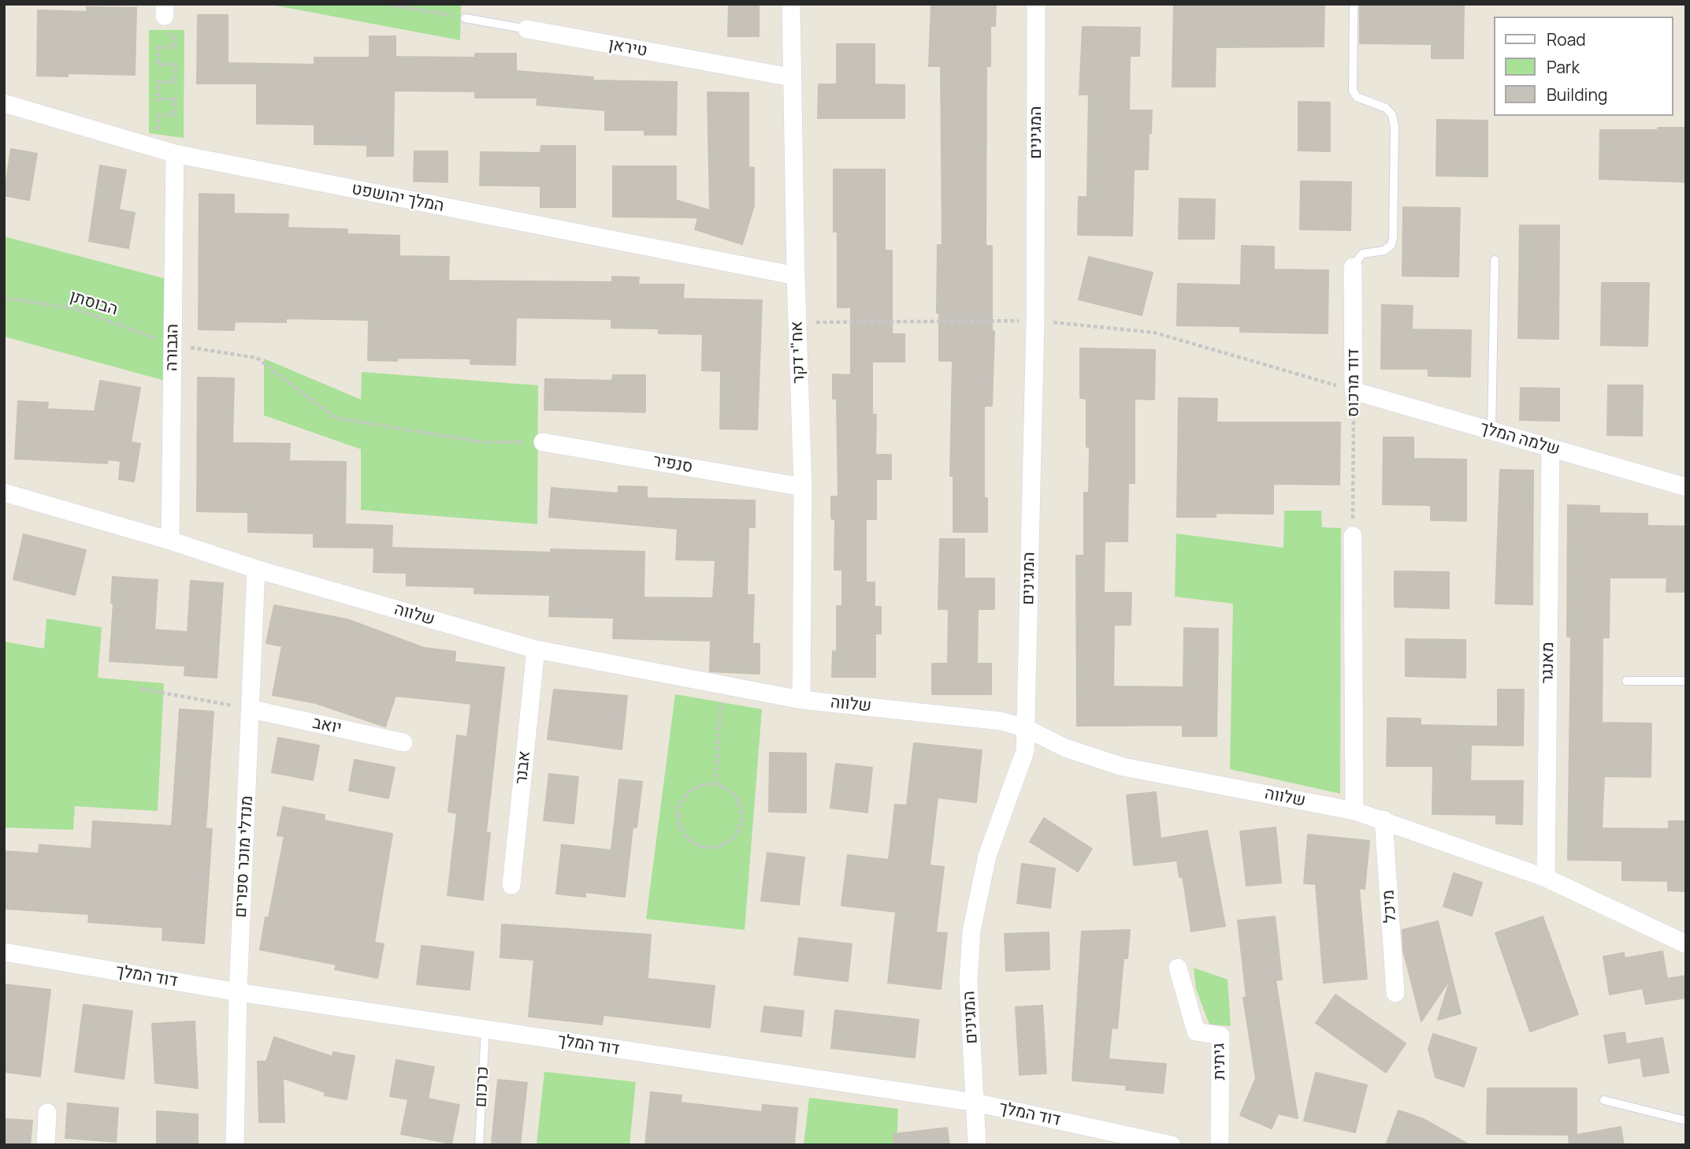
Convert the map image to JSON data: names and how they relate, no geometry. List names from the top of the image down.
{
  "streets": {
    "street": [
      "טיראן",
      "המגינים",
      "המלך יהושפט",
      "הגבורה",
      "אח\"י דקר",
      "דוד מרכוס",
      "שלמה המלך",
      "סנפיר",
      "שלווה",
      "מאנגר",
      "יואב",
      "אבנר",
      "מנדלי מוכר ספרים",
      "מיכל",
      "דוד המלך",
      "גיתית"
    ],
    "lane": ["כרכום"],
    "path": ["הבוסתן"]
  },
  "crossings": [
    ["טיראן", "אח\"י דקר"],
    ["המגינים", "שלווה"],
    ["המגינים", "דוד המלך"],
    ["המלך יהושפט", "הגבורה"],
    ["המלך יהושפט", "אח\"י דקר"],
    ["הבוסתן", "הגבורה"],
    ["הבוסתן", "סנפיר"],
    ["הגבורה", "שלווה"],
    ["אח\"י דקר", "סנפיר"],
    ["אח\"י דקר", "שלווה"],
    ["דוד מרכוס", "שלמה המלך"],
    ["שלמה המלך", "מאנגר"],
    ["שלווה", "מאנגר"],
    ["שלווה", "אבנר"],
    ["שלווה", "מנדלי מוכר ספרים"],
    ["שלווה", "מיכל"],
    ["יואב", "מנדלי מוכר ספרים"],
    ["מנדלי מוכר ספרים", "דוד המלך"],
    ["דוד המלך", "כרכום"]
  ],
  "legend": ["Road", "Park", "Building"]
}
